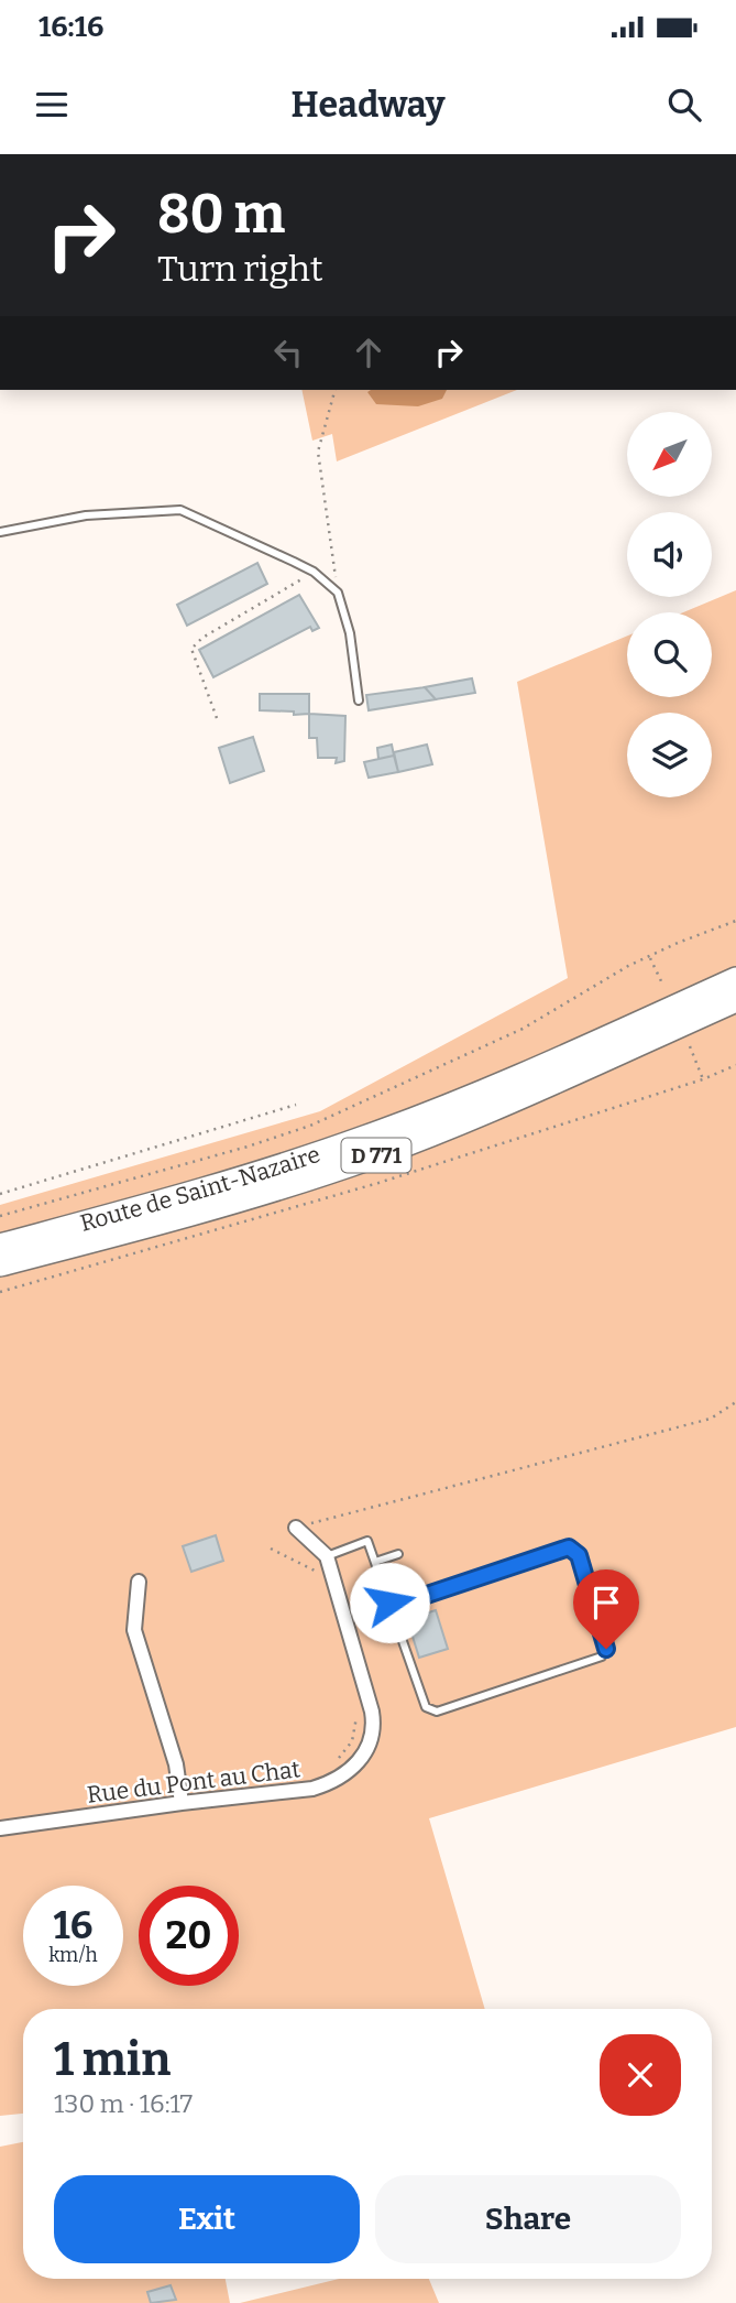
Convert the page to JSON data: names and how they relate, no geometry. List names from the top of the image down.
{
  "streets": {
    "main road": ["D 771", "Route de Saint-Nazaire"],
    "street": ["Rue du Pont au Chat"]
  },
  "north": "bottom left",
  "page": {
    "status": "16:16",
    "header": "Headway",
    "turn": ["80 m", "Turn right"],
    "speed": "16 km/h",
    "limit": "20",
    "heading": ["1 min", "130 m · 16:17"],
    "buttons": ["Exit", "Share"]
  }
}
